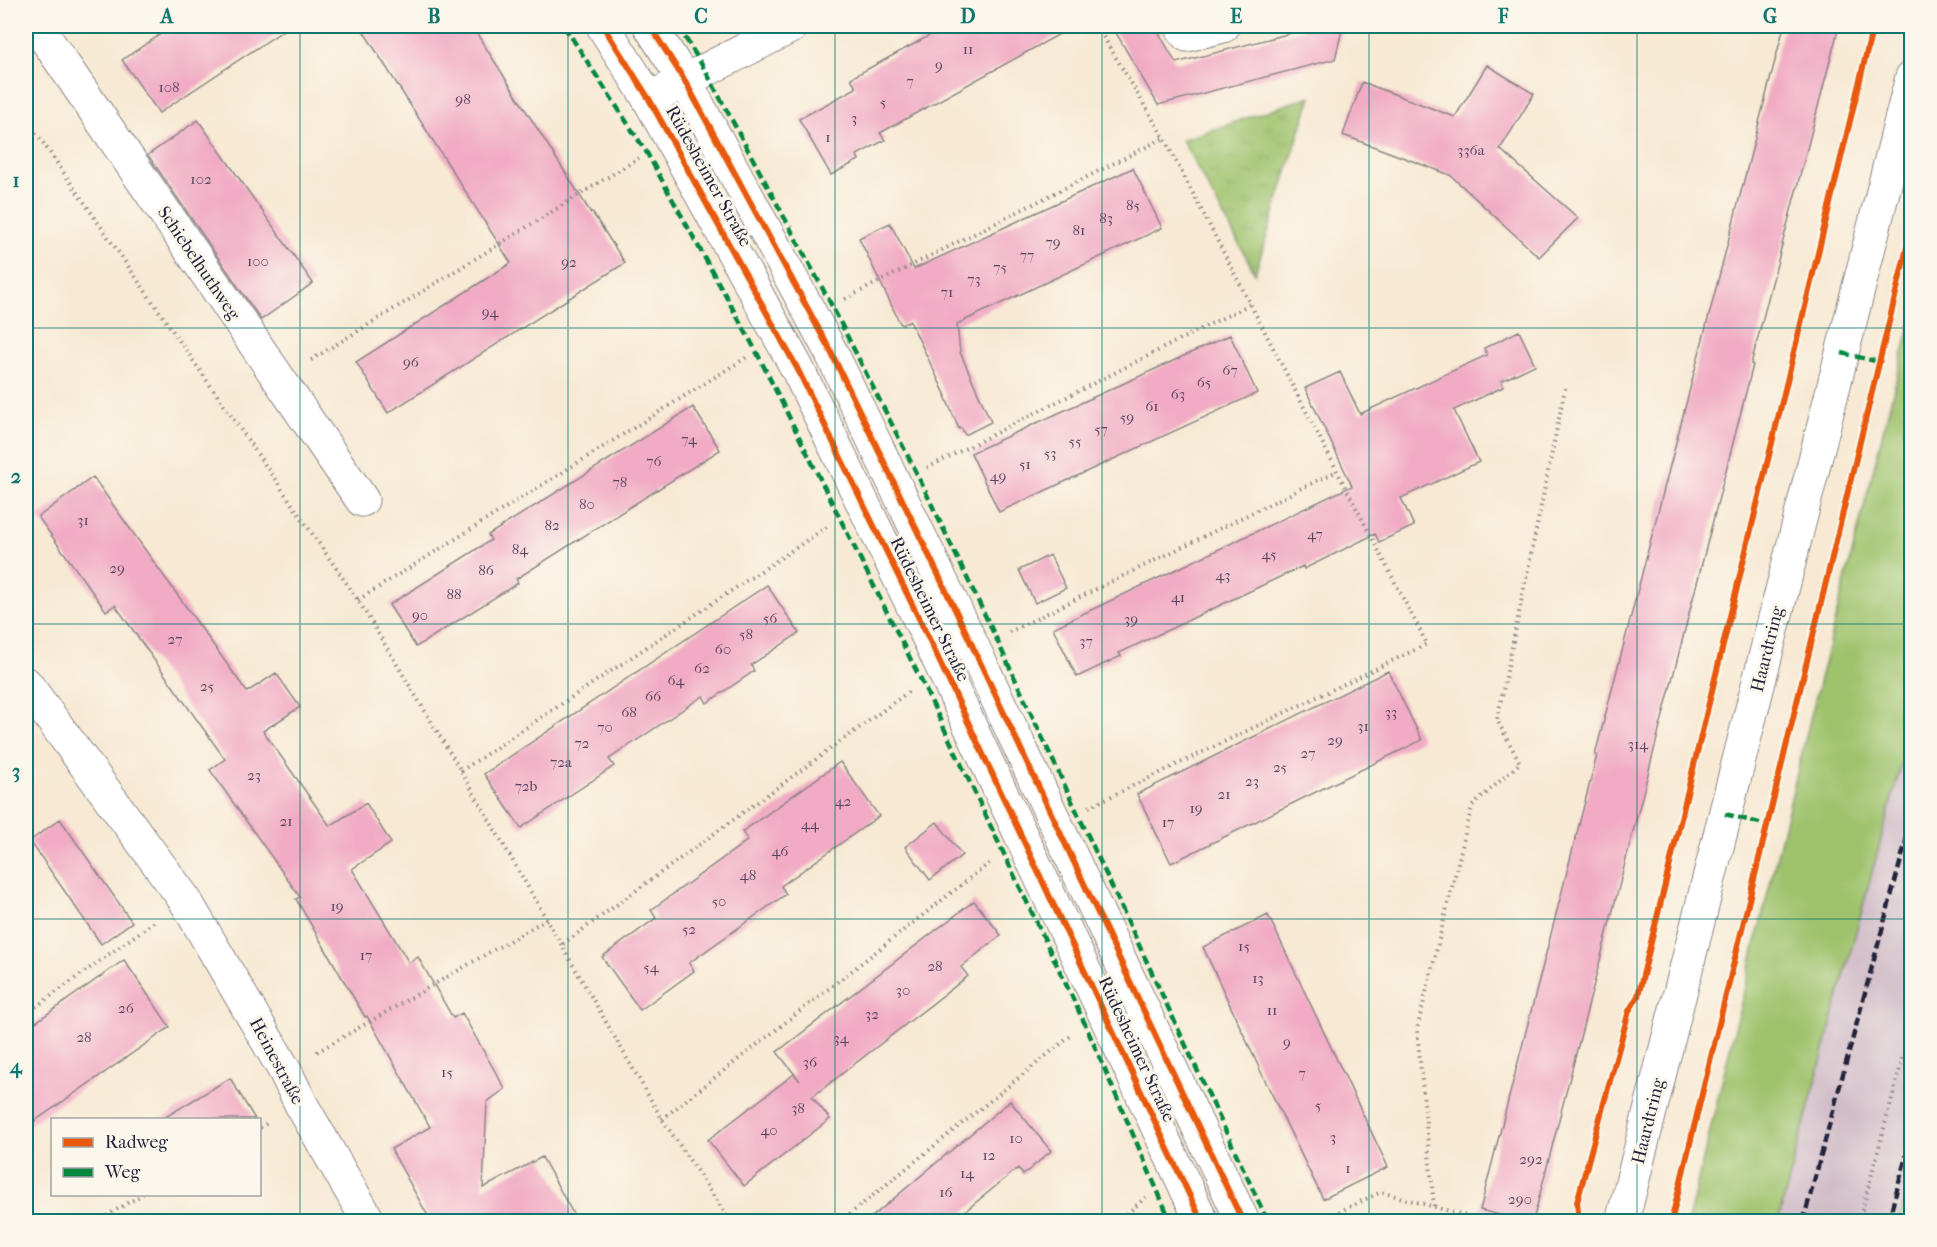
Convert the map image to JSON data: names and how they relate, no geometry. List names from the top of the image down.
{
  "streets": {
    "main road": [
      "Rüdesheimer Straße",
      "Schiebelhuthweg",
      "Haardtring",
      "Heinestraße"
    ]
  },
  "house_numbers": [
    "11",
    "9",
    "7",
    "108",
    "98",
    "5",
    "3",
    "1",
    "336a",
    "102",
    "85",
    "83",
    "81",
    "79",
    "77",
    "100",
    "92",
    "75",
    "73",
    "71",
    "94",
    "96",
    "67",
    "65",
    "63",
    "61",
    "59",
    "57",
    "74",
    "55",
    "53",
    "76",
    "51",
    "49",
    "78",
    "80",
    "31",
    "82",
    "47",
    "84",
    "45",
    "29",
    "86",
    "43",
    "88",
    "41",
    "90",
    "56",
    "39",
    "58",
    "27",
    "37",
    "60",
    "62",
    "64",
    "25",
    "66",
    "68",
    "33",
    "31",
    "70",
    "29",
    "72",
    "314",
    "27",
    "72a",
    "25",
    "23",
    "23",
    "72b",
    "21",
    "42",
    "19",
    "21",
    "17",
    "44",
    "46",
    "48",
    "50",
    "19",
    "52",
    "15",
    "17",
    "28",
    "54",
    "13",
    "30",
    "26",
    "11",
    "32",
    "28",
    "34",
    "9",
    "36",
    "15",
    "7",
    "5",
    "38",
    "40",
    "3",
    "10",
    "12",
    "292",
    "1",
    "14",
    "16",
    "290"
  ],
  "legend": ["Radweg", "Weg"],
  "grid": {
    "columns": [
      "A",
      "B",
      "C",
      "D",
      "E",
      "F",
      "G"
    ],
    "rows": [
      "1",
      "2",
      "3",
      "4"
    ]
  }
}
